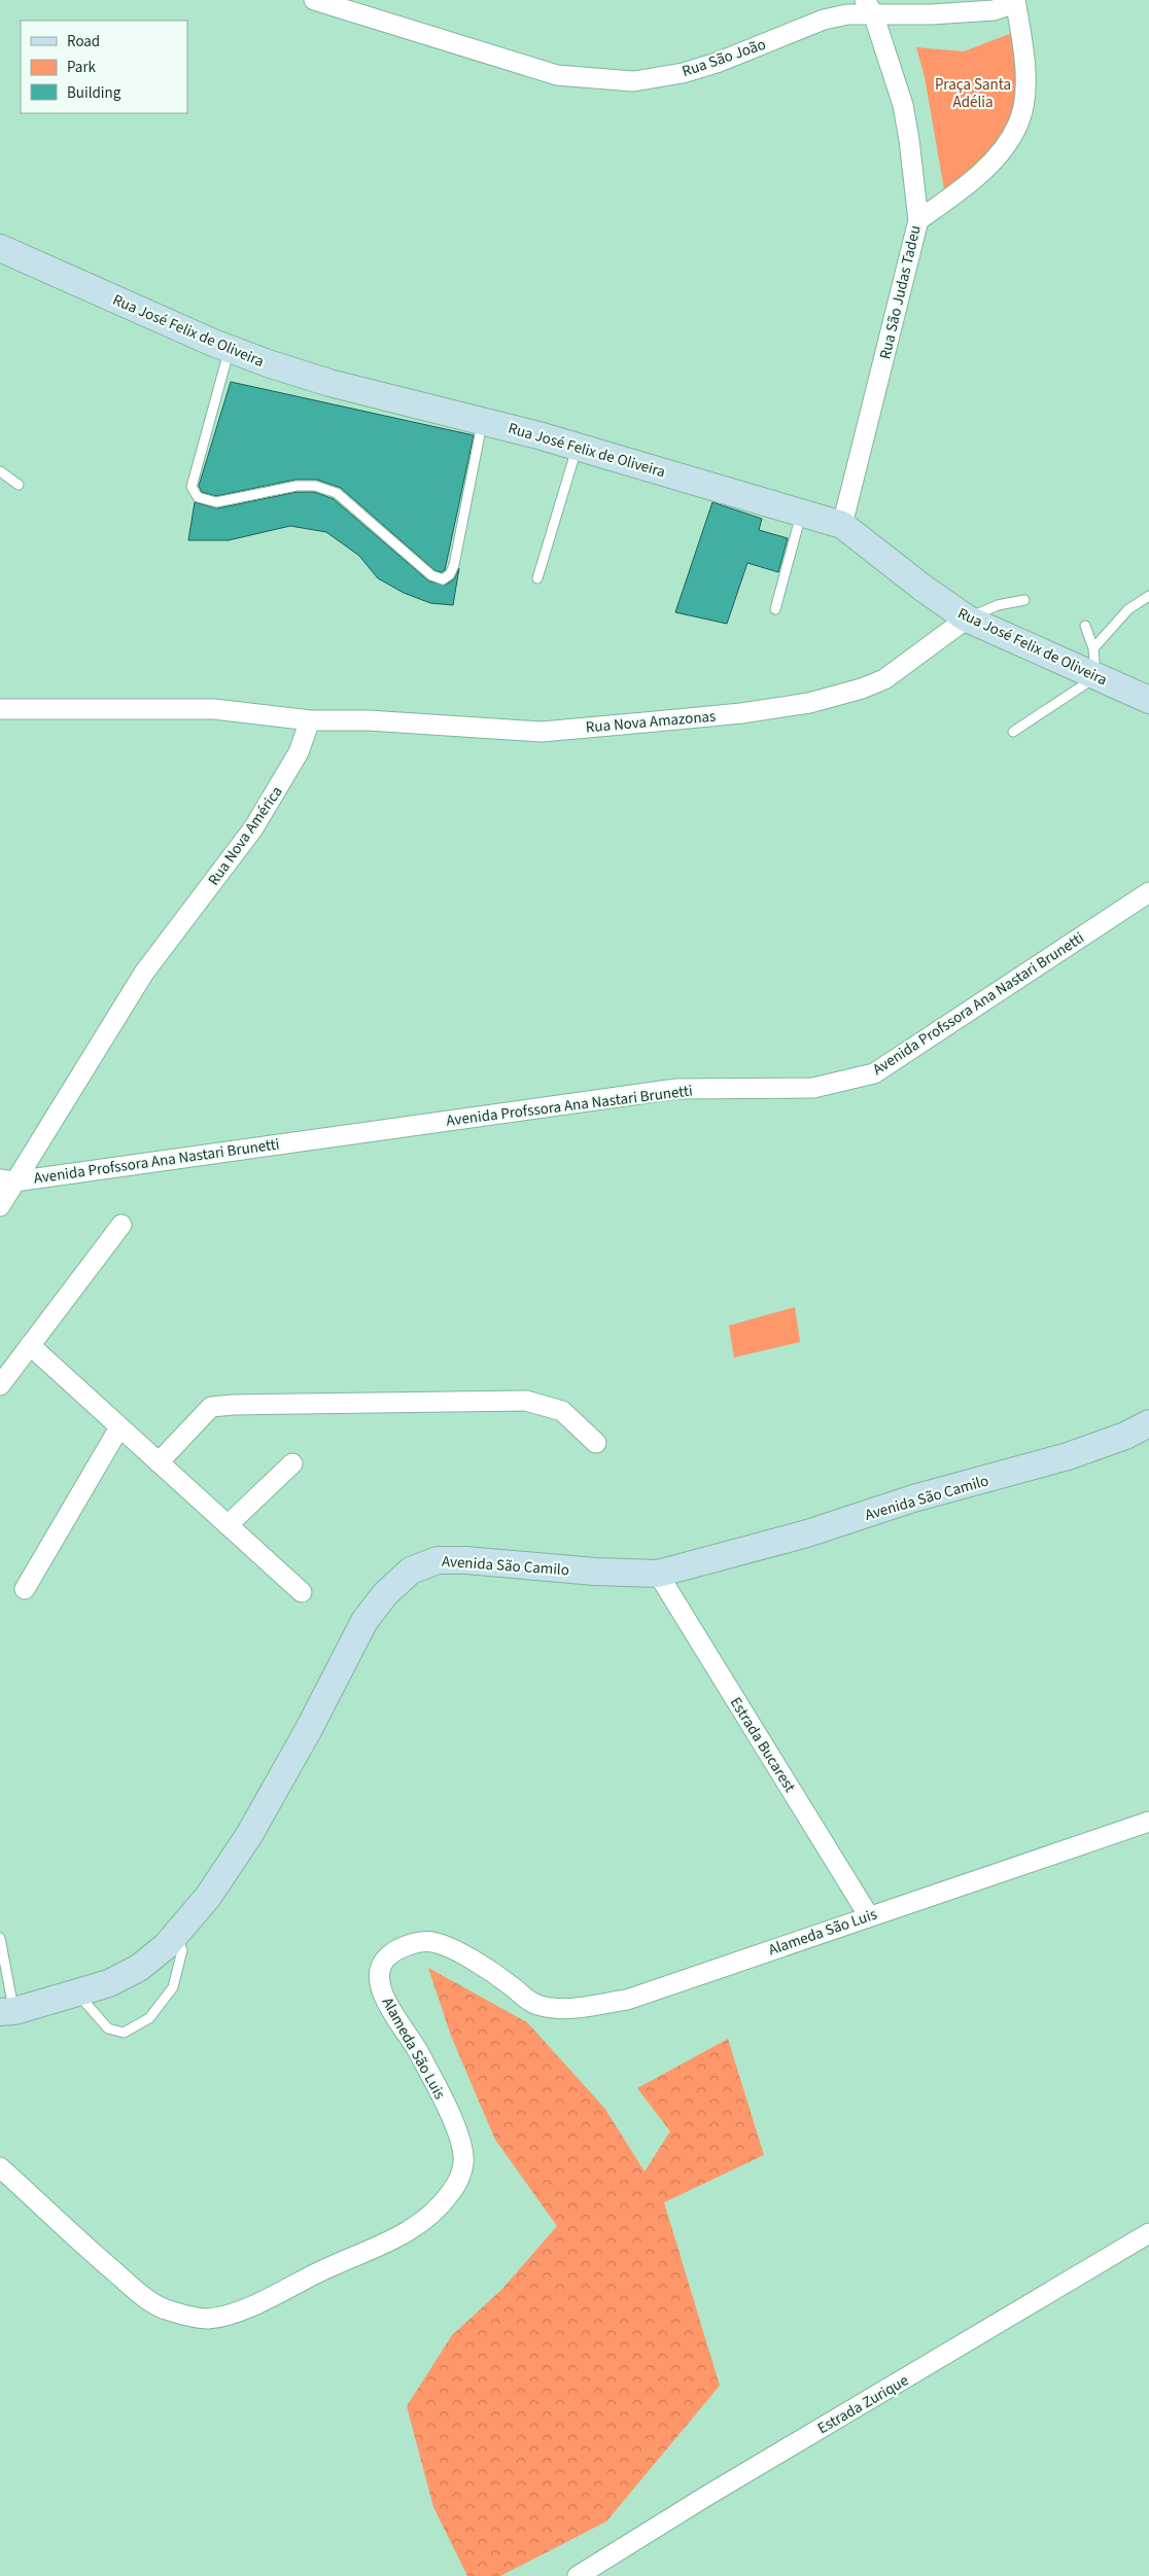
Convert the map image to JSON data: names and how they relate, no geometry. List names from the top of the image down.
{
  "streets": {
    "main road": ["Rua José Felix de Oliveira", "Avenida São Camilo"],
    "street": [
      "Rua São João",
      "Rua São Judas Tadeu",
      "Rua Nova Amazonas",
      "Rua Nova América",
      "Avenida Profssora Ana Nastari Brunetti",
      "Estrada Bucarest",
      "Alameda São Luis",
      "Estrada Zurique"
    ]
  },
  "crossings": [
    ["Rua São João", "Rua São Judas Tadeu"],
    ["Rua São Judas Tadeu", "Rua José Felix de Oliveira"],
    ["Rua José Felix de Oliveira", "Rua Nova Amazonas"],
    ["Rua Nova Amazonas", "Rua Nova América"],
    ["Rua Nova América", "Avenida Profssora Ana Nastari Brunetti"],
    ["Avenida São Camilo", "Estrada Bucarest"],
    ["Estrada Bucarest", "Alameda São Luis"]
  ],
  "parks": ["Praça Santa Adélia"],
  "legend": ["Road", "Park", "Building"]
}
